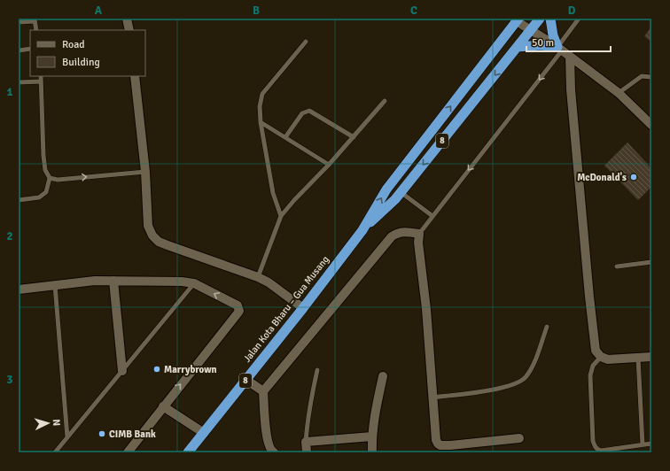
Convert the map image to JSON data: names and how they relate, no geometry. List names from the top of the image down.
{
  "streets": {
    "highway": ["8", "Jalan Kota Bharu – Gua Musang"]
  },
  "places": ["McDonald's", "Marrybrown", "CIMB Bank"],
  "legend": ["Road", "Building"],
  "scale_bar": "50 m",
  "north": "right",
  "grid": {
    "columns": [
      "A",
      "B",
      "C",
      "D"
    ],
    "rows": ["1", "2", "3"]
  }
}
